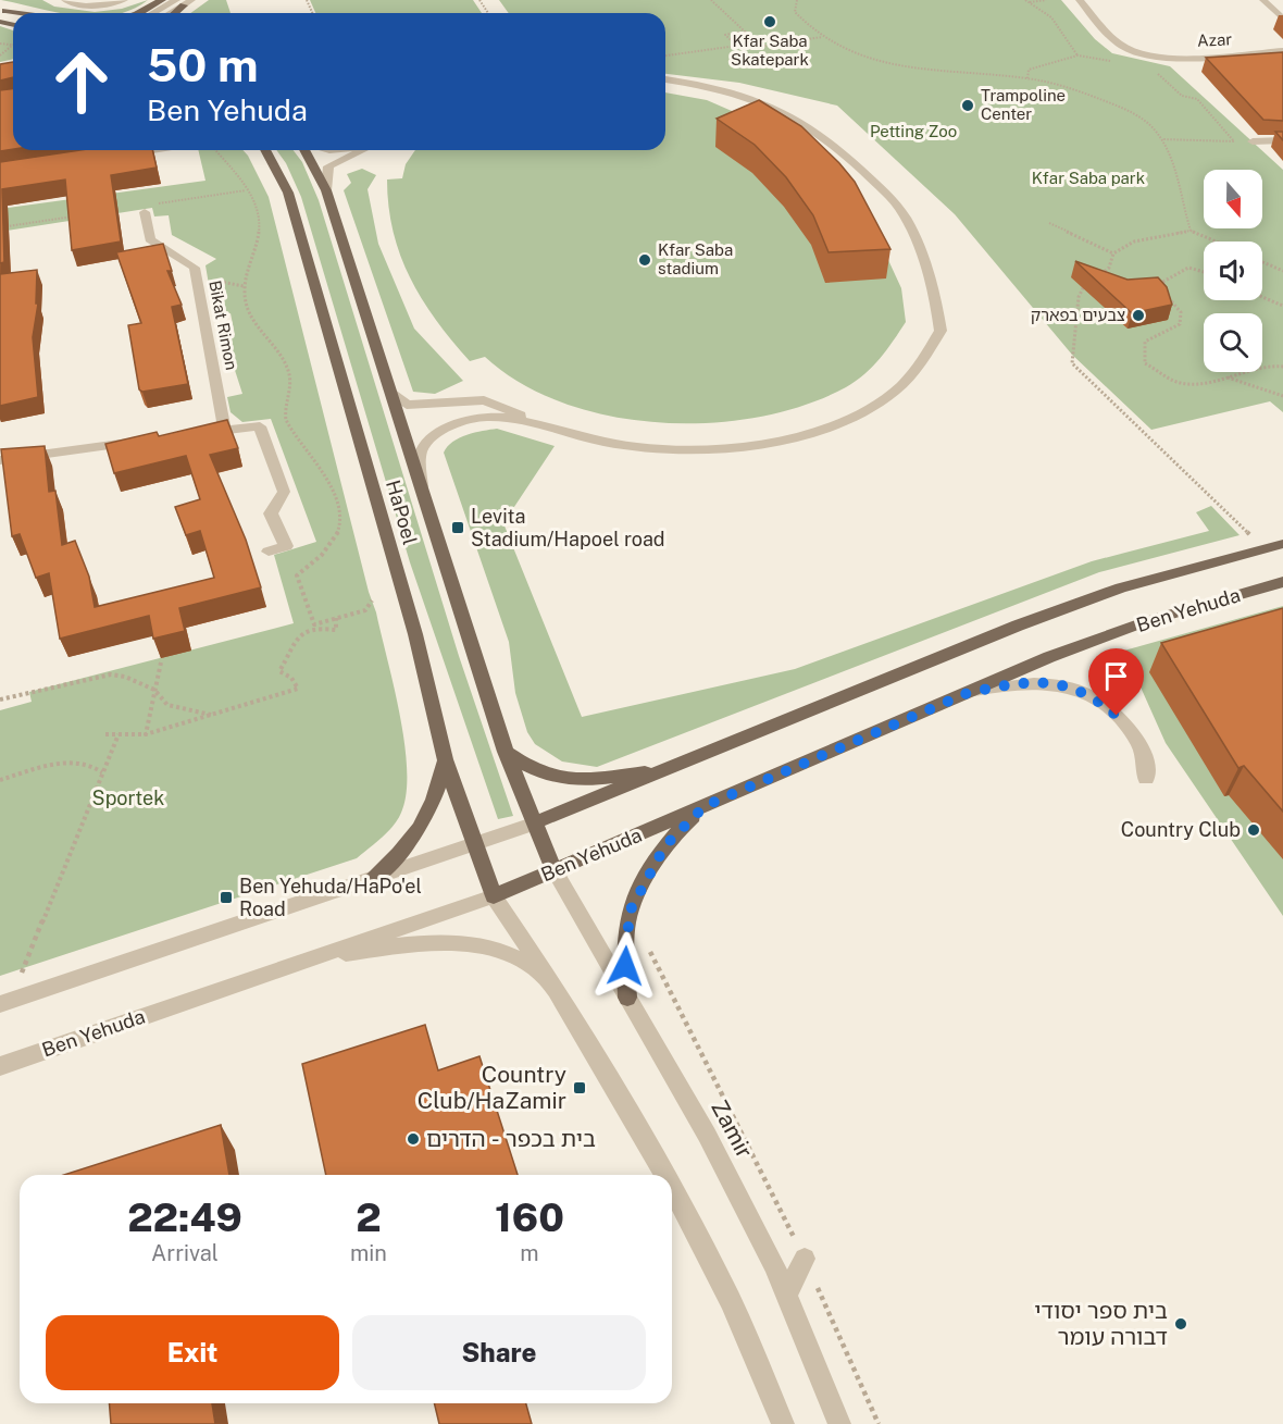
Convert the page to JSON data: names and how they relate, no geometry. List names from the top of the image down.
{
  "streets": {
    "main road": ["HaPoel", "Ben Yehuda"],
    "street": ["Azar", "Bikat Rimon", "Zamir"]
  },
  "crossings": [
    ["HaPoel", "Ben Yehuda"],
    ["HaPoel", "Zamir"],
    ["Ben Yehuda", "Zamir"]
  ],
  "parks": ["Petting Zoo", "Kfar Saba park", "Sportek"],
  "places": {
    "other": [
      "Kfar Saba Skatepark",
      "Trampoline Center",
      "Kfar Saba stadium",
      "צבעים בפארק",
      "Country Club",
      "בית בכפר - הדרים",
      "בית ספר יסודי דבורה עומר"
    ],
    "transit": ["Levita Stadium/Hapoel road", "Ben Yehuda/HaPo'el Road", "Country Club/HaZamir"]
  },
  "north": "bottom",
  "page": {
    "turn": ["50 m", "Ben Yehuda"],
    "eta": [
      "22:49",
      "Arrival",
      "2",
      "min",
      "160",
      "m"
    ],
    "buttons": ["Exit", "Share"]
  }
}
